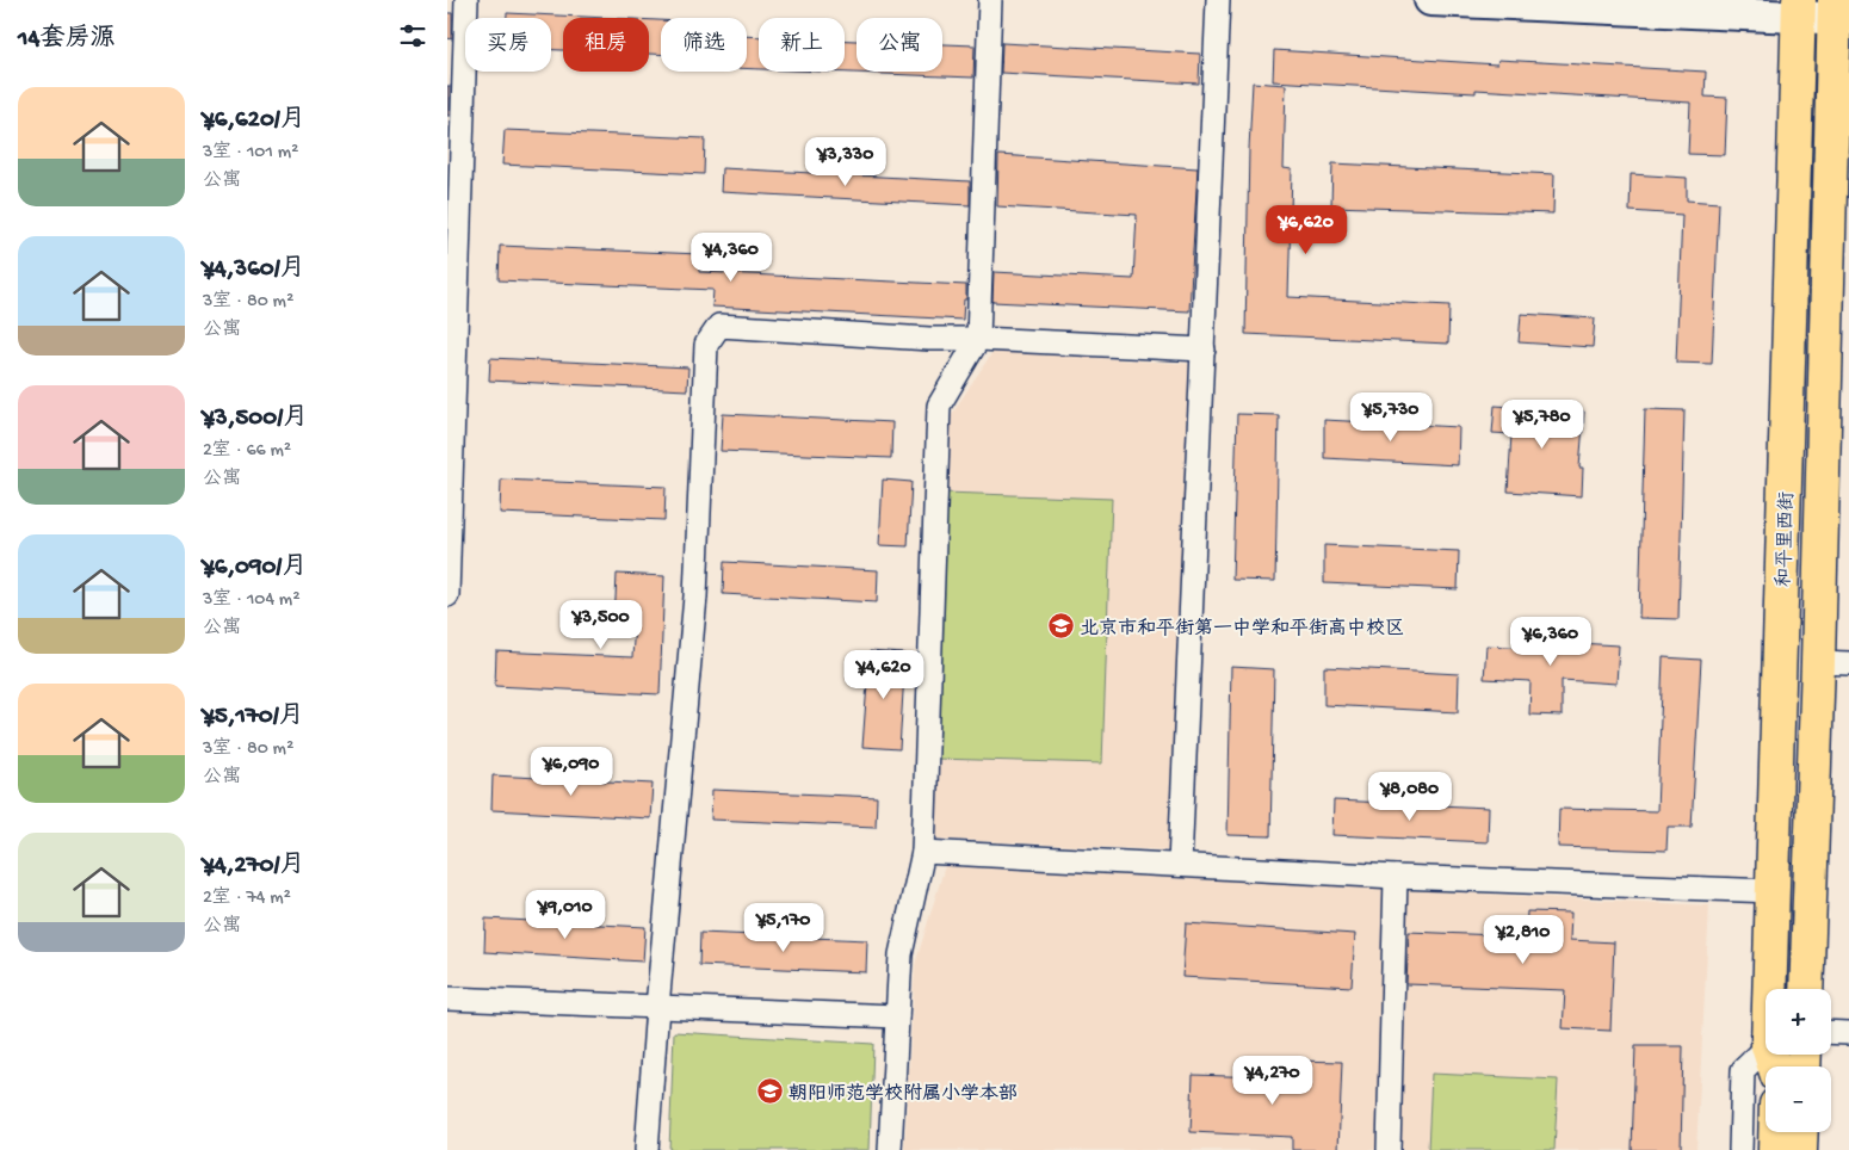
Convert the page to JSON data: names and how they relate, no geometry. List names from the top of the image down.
{
  "streets": {
    "main road": ["和平里西街"]
  },
  "places": {
    "school or university": ["北京市和平街第一中学和平街高中校区", "朝阳师范学校附属小学本部"]
  },
  "page": {
    "heading": "14套房源",
    "chip": [
      "买房",
      "租房",
      "筛选",
      "新上",
      "公寓"
    ],
    "list": [
      {
        "name": "¥6,620/月",
        "note": "3室 · 101 m² · 公寓"
      },
      {
        "name": "¥4,360/月",
        "note": "3室 · 80 m² · 公寓"
      },
      {
        "name": "¥3,500/月",
        "note": "2室 · 66 m² · 公寓"
      },
      {
        "name": "¥6,090/月",
        "note": "3室 · 104 m² · 公寓"
      },
      {
        "name": "¥5,170/月",
        "note": "3室 · 80 m² · 公寓"
      },
      {
        "name": "¥4,270/月",
        "note": "2室 · 74 m² · 公寓"
      }
    ],
    "price": [
      "¥3,330",
      "¥6,620",
      "¥4,360",
      "¥5,730",
      "¥5,780",
      "¥3,500",
      "¥6,360",
      "¥4,620",
      "¥6,090",
      "¥8,080",
      "¥9,010",
      "¥5,170",
      "¥2,810",
      "¥4,270"
    ],
    "map_buttons": ["+", "−"]
  }
}
